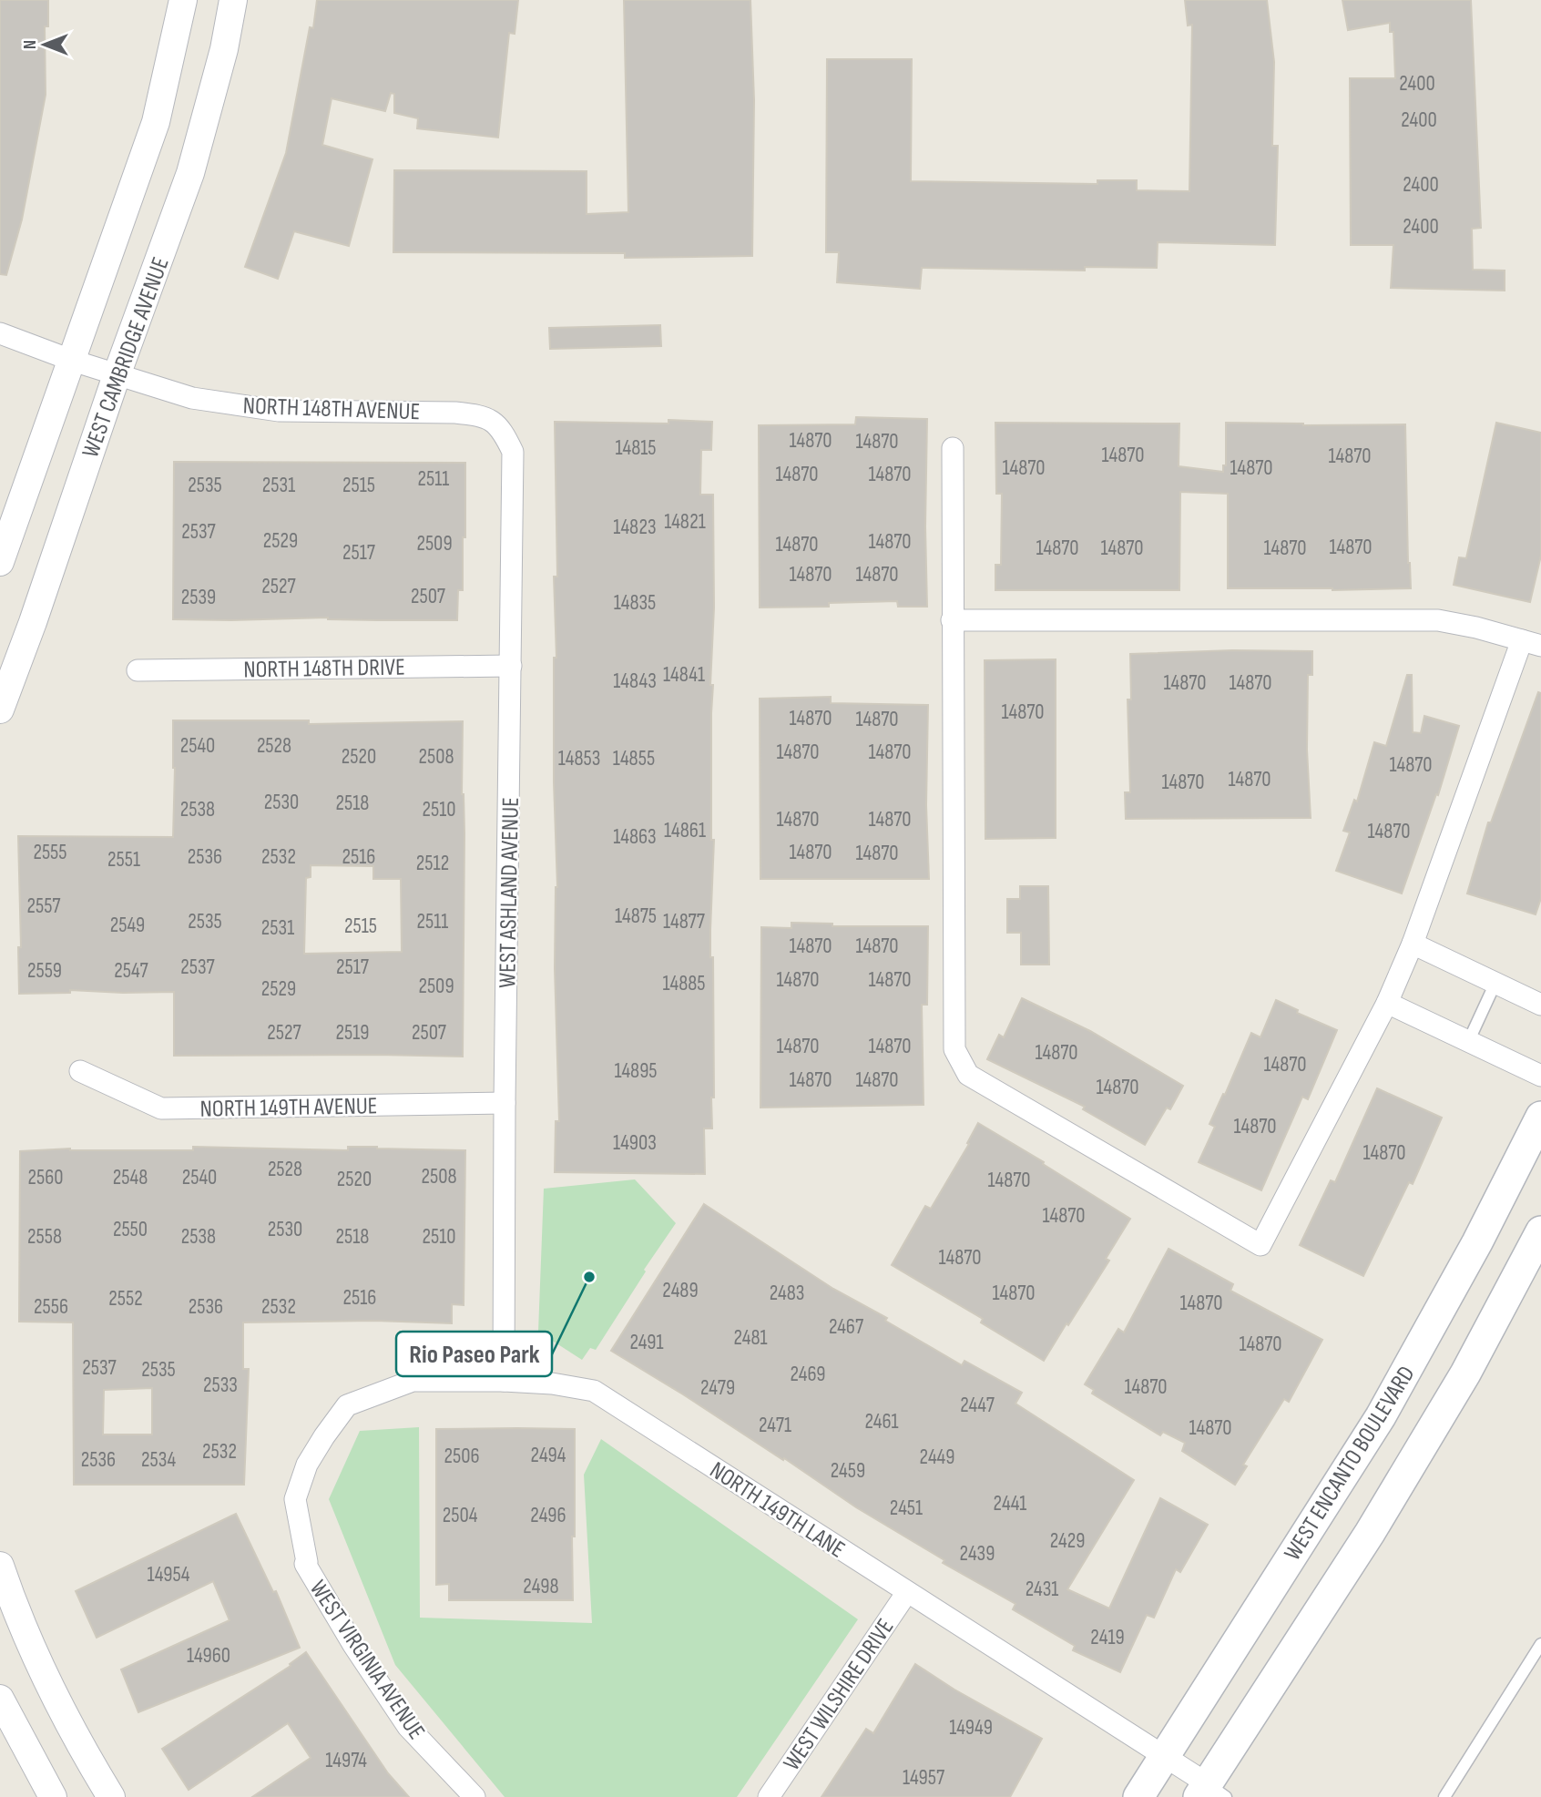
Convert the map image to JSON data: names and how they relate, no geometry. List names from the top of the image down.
{
  "streets": {
    "main road": ["WEST ENCANTO BOULEVARD"],
    "street": [
      "WEST CAMBRIDGE AVENUE",
      "NORTH 148TH AVENUE",
      "NORTH 148TH DRIVE",
      "WEST ASHLAND AVENUE",
      "NORTH 149TH AVENUE",
      "NORTH 149TH LANE",
      "WEST VIRGINIA AVENUE",
      "WEST WILSHIRE DRIVE"
    ]
  },
  "crossings": [
    ["WEST CAMBRIDGE AVENUE", "NORTH 148TH AVENUE"],
    ["NORTH 148TH AVENUE", "WEST ASHLAND AVENUE"],
    ["NORTH 148TH DRIVE", "WEST ASHLAND AVENUE"],
    ["WEST ASHLAND AVENUE", "NORTH 149TH AVENUE"],
    ["WEST ASHLAND AVENUE", "NORTH 149TH LANE"],
    ["WEST ENCANTO BOULEVARD", "NORTH 149TH LANE"],
    ["NORTH 149TH LANE", "WEST VIRGINIA AVENUE"],
    ["NORTH 149TH LANE", "WEST WILSHIRE DRIVE"]
  ],
  "places": ["Rio Paseo Park"],
  "house_numbers": [
    "2400",
    "2400",
    "2400",
    "2400",
    "14870",
    "14870",
    "14815",
    "14870",
    "14870",
    "14870",
    "14870",
    "14870",
    "14870",
    "2511",
    "2535",
    "2531",
    "2515",
    "14821",
    "14823",
    "2537",
    "2529",
    "14870",
    "2509",
    "14870",
    "14870",
    "14870",
    "14870",
    "14870",
    "2517",
    "14870",
    "14870",
    "2527",
    "2507",
    "2539",
    "14835",
    "14841",
    "14843",
    "14870",
    "14870",
    "14870",
    "14870",
    "14870",
    "2540",
    "2528",
    "14870",
    "14870",
    "2520",
    "2508",
    "14853",
    "14855",
    "14870",
    "14870",
    "14870",
    "2530",
    "2518",
    "2538",
    "2510",
    "14870",
    "14870",
    "14861",
    "14870",
    "14863",
    "2555",
    "14870",
    "14870",
    "2536",
    "2532",
    "2516",
    "2551",
    "2512",
    "2557",
    "14875",
    "2535",
    "2511",
    "14877",
    "2549",
    "2515",
    "2531",
    "14870",
    "14870",
    "2537",
    "2517",
    "2559",
    "2547",
    "14870",
    "14870",
    "14885",
    "2509",
    "2529",
    "2527",
    "2519",
    "2507",
    "14870",
    "14870",
    "14870",
    "14870",
    "14895",
    "14870",
    "14870",
    "14870",
    "14870",
    "14903",
    "14870",
    "2528",
    "2508",
    "2560",
    "2548",
    "2540",
    "2520",
    "14870",
    "14870",
    "2550",
    "2530",
    "2558",
    "2538",
    "2518",
    "2510",
    "14870",
    "2489",
    "2483",
    "14870",
    "2516",
    "2552",
    "14870",
    "2556",
    "2536",
    "2532",
    "2467",
    "2481",
    "2491",
    "14870",
    "2537",
    "2535",
    "2469",
    "2533",
    "14870",
    "2479",
    "2447",
    "2461",
    "2471",
    "14870",
    "2532",
    "2494",
    "2506",
    "2449",
    "2536",
    "2534",
    "2459",
    "2441",
    "2451",
    "2504",
    "2496",
    "2429",
    "2439",
    "14954",
    "2498",
    "2431",
    "2419",
    "14960",
    "14949",
    "14974",
    "14957"
  ],
  "north": "left"
}
